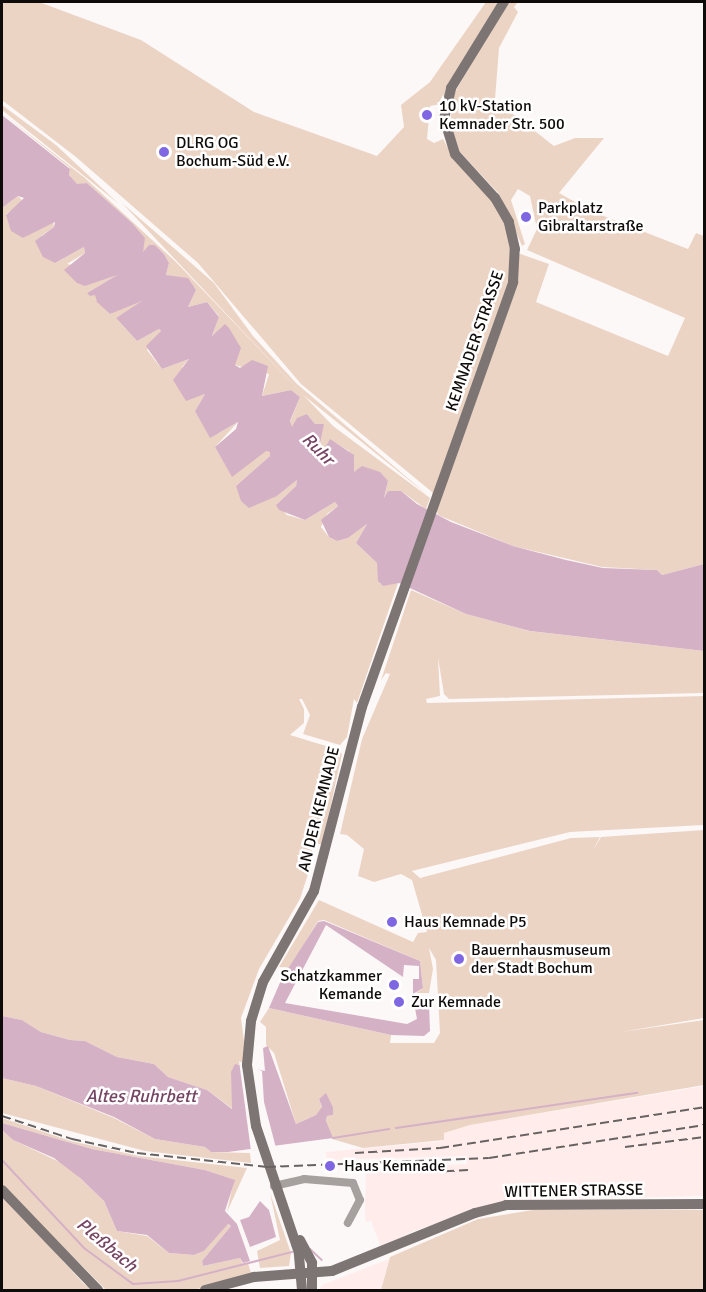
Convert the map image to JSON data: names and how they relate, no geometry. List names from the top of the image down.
{
  "streets": {
    "main road": ["KEMNADER STRASSE", "AN DER KEMNADE", "WITTENER STRASSE"]
  },
  "crossings": [
    ["KEMNADER STRASSE", "AN DER KEMNADE"],
    ["AN DER KEMNADE", "WITTENER STRASSE"]
  ],
  "water": ["Ruhr", "Altes Ruhrbett", "Pleßbach"],
  "places": [
    "10 kV-Station Kemnader Str. 500",
    "DLRG OG Bochum-Süd e.V.",
    "Parkplatz Gibraltarstraße",
    "Haus Kemnade P5",
    "Bauernhausmuseum der Stadt Bochum",
    "Schatzkammer Kemande",
    "Zur Kemnade",
    "Haus Kemnade"
  ]
}
